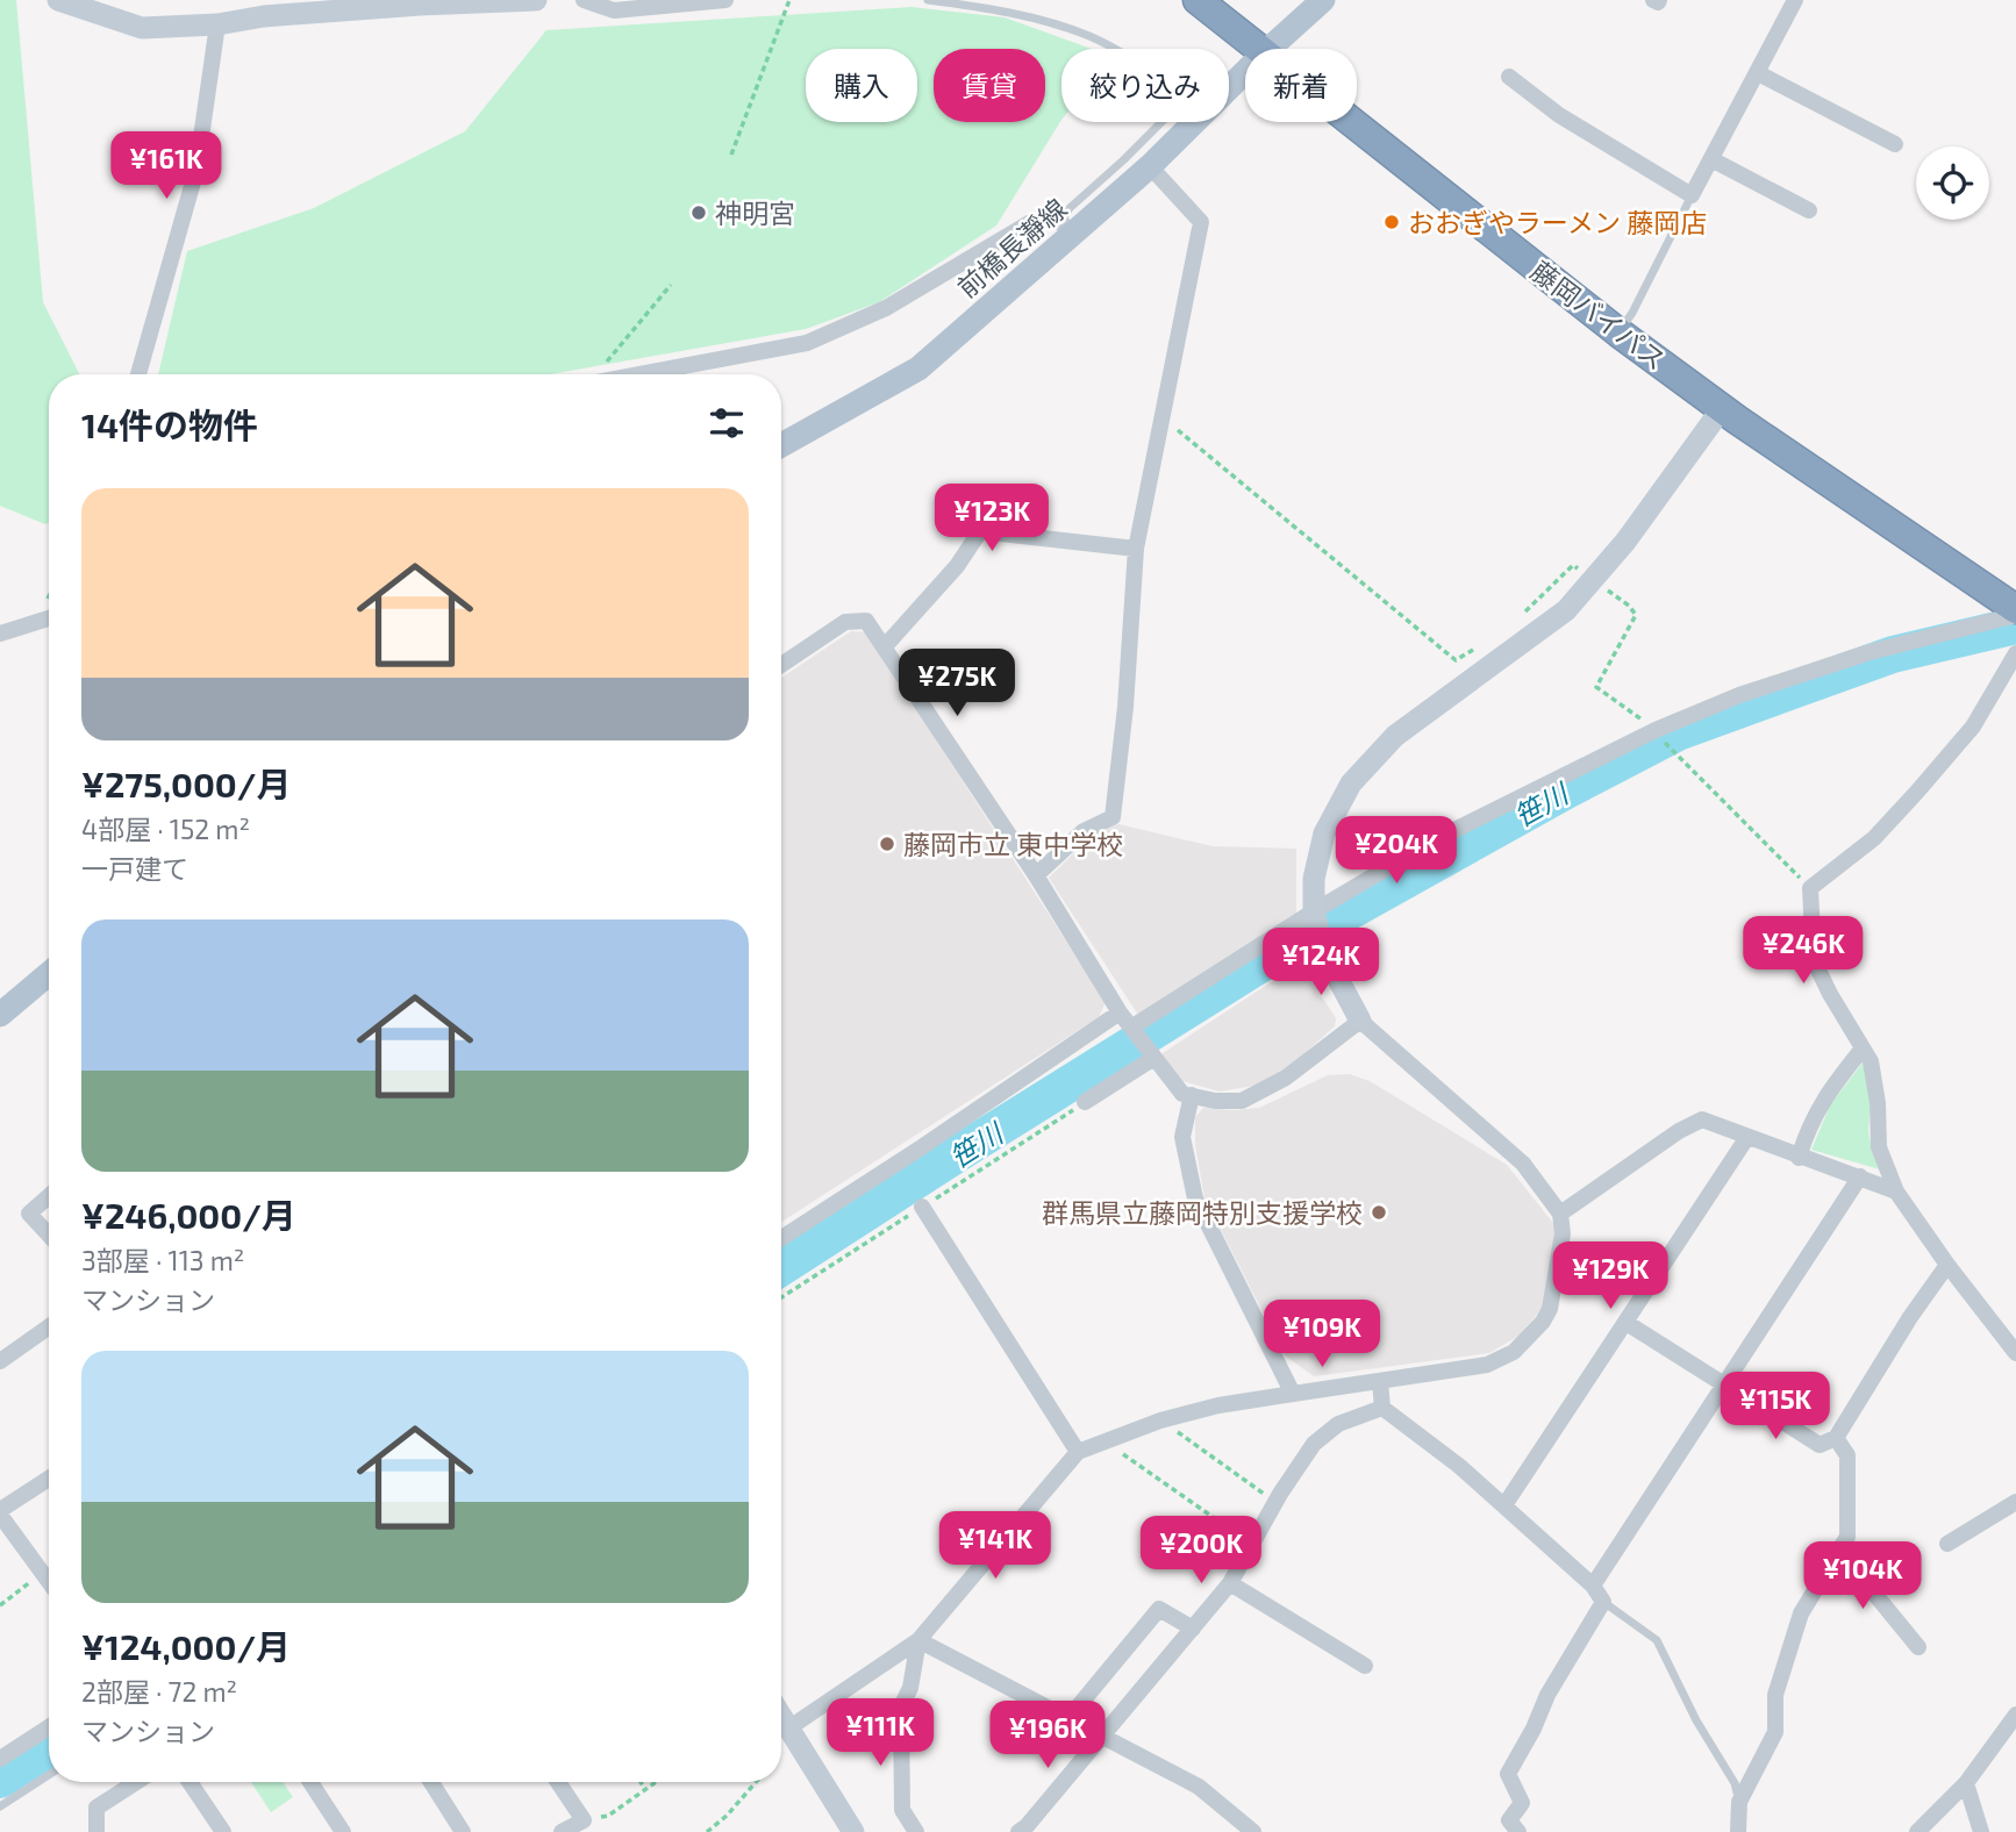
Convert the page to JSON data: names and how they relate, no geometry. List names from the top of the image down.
{
  "streets": {
    "highway": ["藤岡バイパス"],
    "main road": ["前橋長瀞線"]
  },
  "water": ["笹川"],
  "places": [
    "神明宮",
    "おおぎやラーメン 藤岡店",
    "藤岡市立 東中学校",
    "群馬県立藤岡特別支援学校"
  ],
  "page": {
    "chip": [
      "購入",
      "賃貸",
      "絞り込み",
      "新着"
    ],
    "price": [
      "¥161K",
      "¥123K",
      "¥275K",
      "¥204K",
      "¥246K",
      "¥124K",
      "¥129K",
      "¥109K",
      "¥115K",
      "¥141K",
      "¥200K",
      "¥104K",
      "¥111K",
      "¥196K"
    ],
    "heading": "14件の物件",
    "list": [
      {
        "name": "¥275,000/月",
        "note": "4部屋 · 152 m² · 一戸建て"
      },
      {
        "name": "¥246,000/月",
        "note": "3部屋 · 113 m² · マンション"
      },
      {
        "name": "¥124,000/月",
        "note": "2部屋 · 72 m² · マンション"
      }
    ]
  }
}
